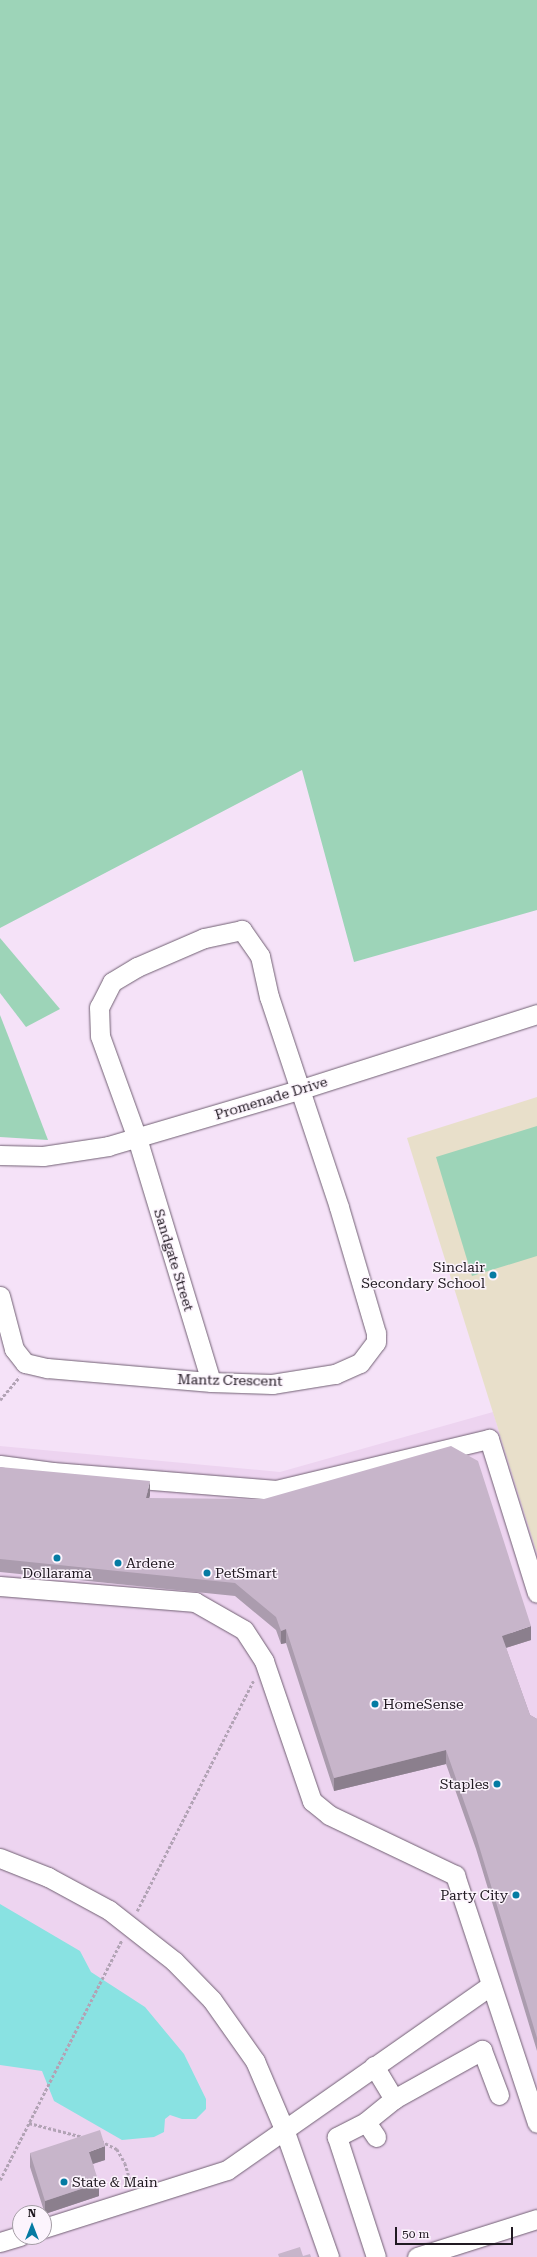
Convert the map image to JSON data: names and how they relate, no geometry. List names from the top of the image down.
{
  "streets": {
    "street": ["Promenade Drive", "Sandgate Street", "Mantz Crescent"]
  },
  "crossings": [
    ["Promenade Drive", "Sandgate Street"],
    ["Promenade Drive", "Mantz Crescent"],
    ["Sandgate Street", "Mantz Crescent"]
  ],
  "places": [
    "Sinclair Secondary School",
    "Dollarama",
    "Ardene",
    "PetSmart",
    "HomeSense",
    "Staples",
    "Party City",
    "State & Main"
  ],
  "scale_bar": "50 m",
  "north": "top"
}
